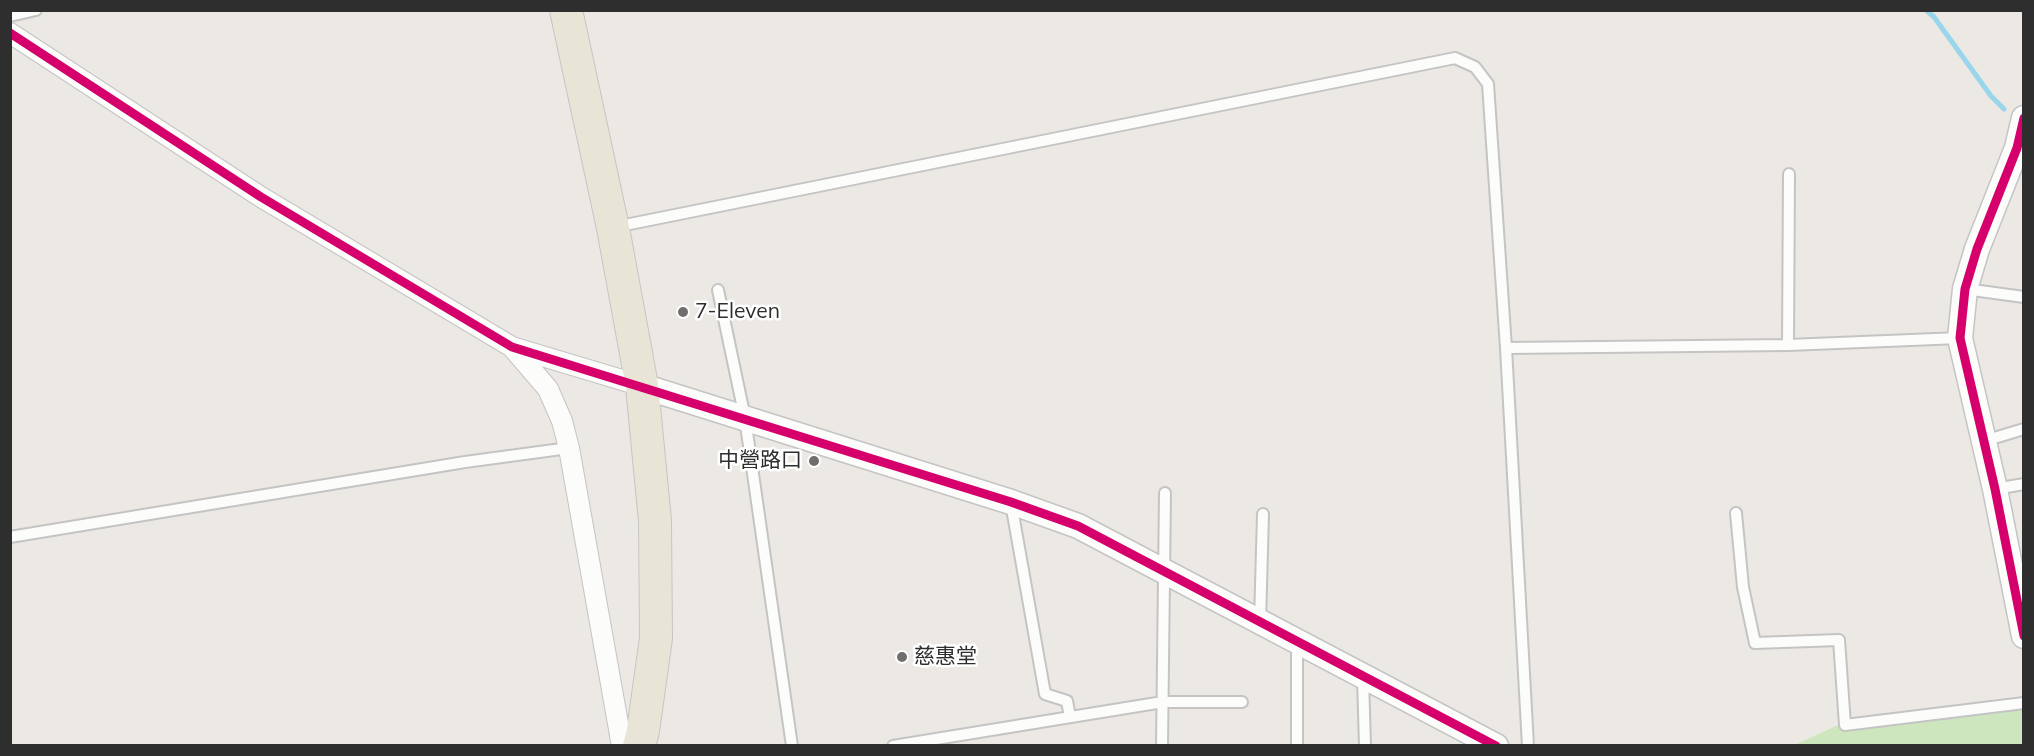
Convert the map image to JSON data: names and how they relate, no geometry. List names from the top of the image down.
{
  "places": ["7-Eleven", "中營路口", "慈惠堂"]
}
